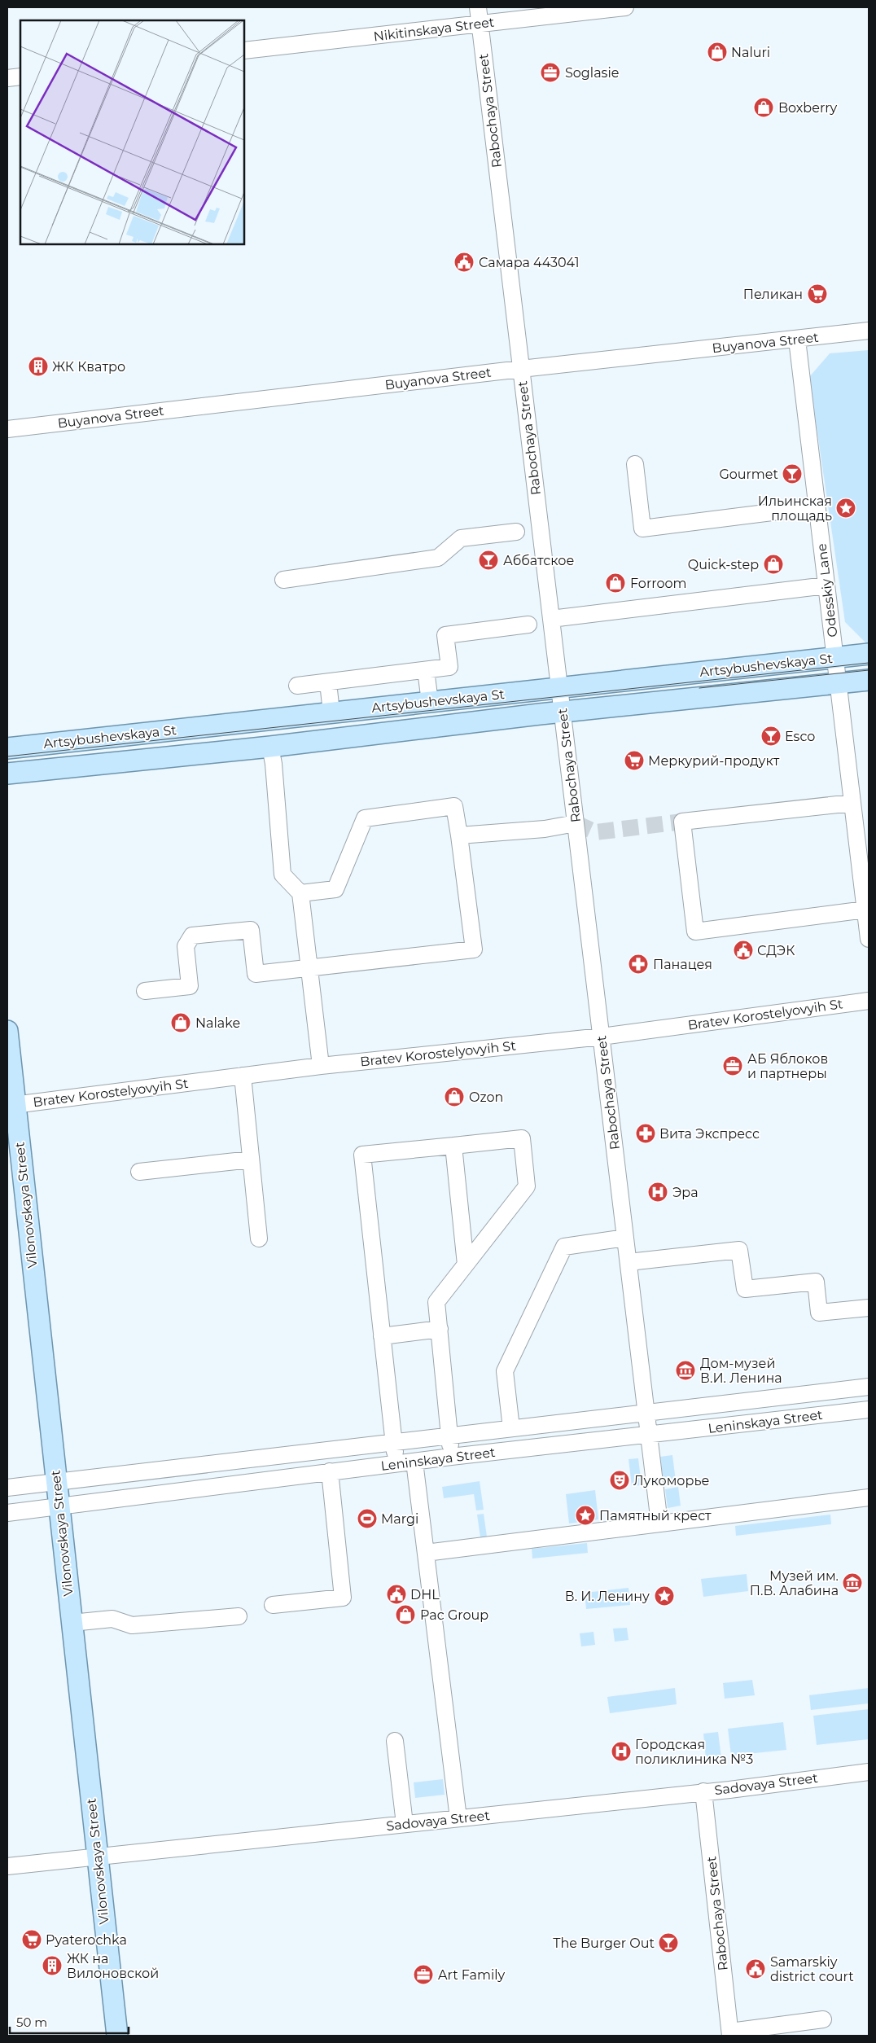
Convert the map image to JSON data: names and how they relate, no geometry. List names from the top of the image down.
{
  "streets": {
    "main road": ["Artsybushevskaya St", "Vilonovskaya Street"],
    "street": [
      "Nikitinskaya Street",
      "Rabochaya Street",
      "Buyanova Street",
      "Odesskiy Lane",
      "Bratev Korostelyovyih St",
      "Leninskaya Street",
      "Sadovaya Street"
    ]
  },
  "crossings": [
    ["Nikitinskaya Street", "Rabochaya Street"],
    ["Rabochaya Street", "Buyanova Street"],
    ["Rabochaya Street", "Artsybushevskaya St"],
    ["Rabochaya Street", "Bratev Korostelyovyih St"],
    ["Rabochaya Street", "Leninskaya Street"],
    ["Rabochaya Street", "Sadovaya Street"],
    ["Buyanova Street", "Odesskiy Lane"],
    ["Odesskiy Lane", "Artsybushevskaya St"],
    ["Bratev Korostelyovyih St", "Vilonovskaya Street"],
    ["Vilonovskaya Street", "Leninskaya Street"],
    ["Vilonovskaya Street", "Sadovaya Street"]
  ],
  "places": {
    "shop": [
      "Naluri",
      "Boxberry",
      "Quick-step",
      "Forroom",
      "Nalake",
      "Ozon",
      "Pac Group"
    ],
    "office": ["Soglasie", "АБ Яблоков и партнеры", "Art Family"],
    "public building": [
      "Самара 443041",
      "СДЭК",
      "DHL",
      "Samarskiy district court"
    ],
    "supermarket": ["Пеликан", "Меркурий-продукт", "Pyaterochka"],
    "building": ["ЖК Кватро", "ЖК на Вилоновской"],
    "bar": [
      "Gourmet",
      "Аббатское",
      "Esco",
      "The Burger Out"
    ],
    "place": ["Ильинская площадь", "Памятный крест", "В. И. Ленину"],
    "pharmacy": ["Панацея", "Вита Экспресс"],
    "hospital": ["Эра", "Городская поликлиника №3"],
    "museum": ["Дом-музей В.И. Ленина", "Музей им. П.В. Алабина"],
    "theatre": ["Лукоморье"],
    "sports": ["Margi"]
  },
  "scale_bar": "50 m"
}
